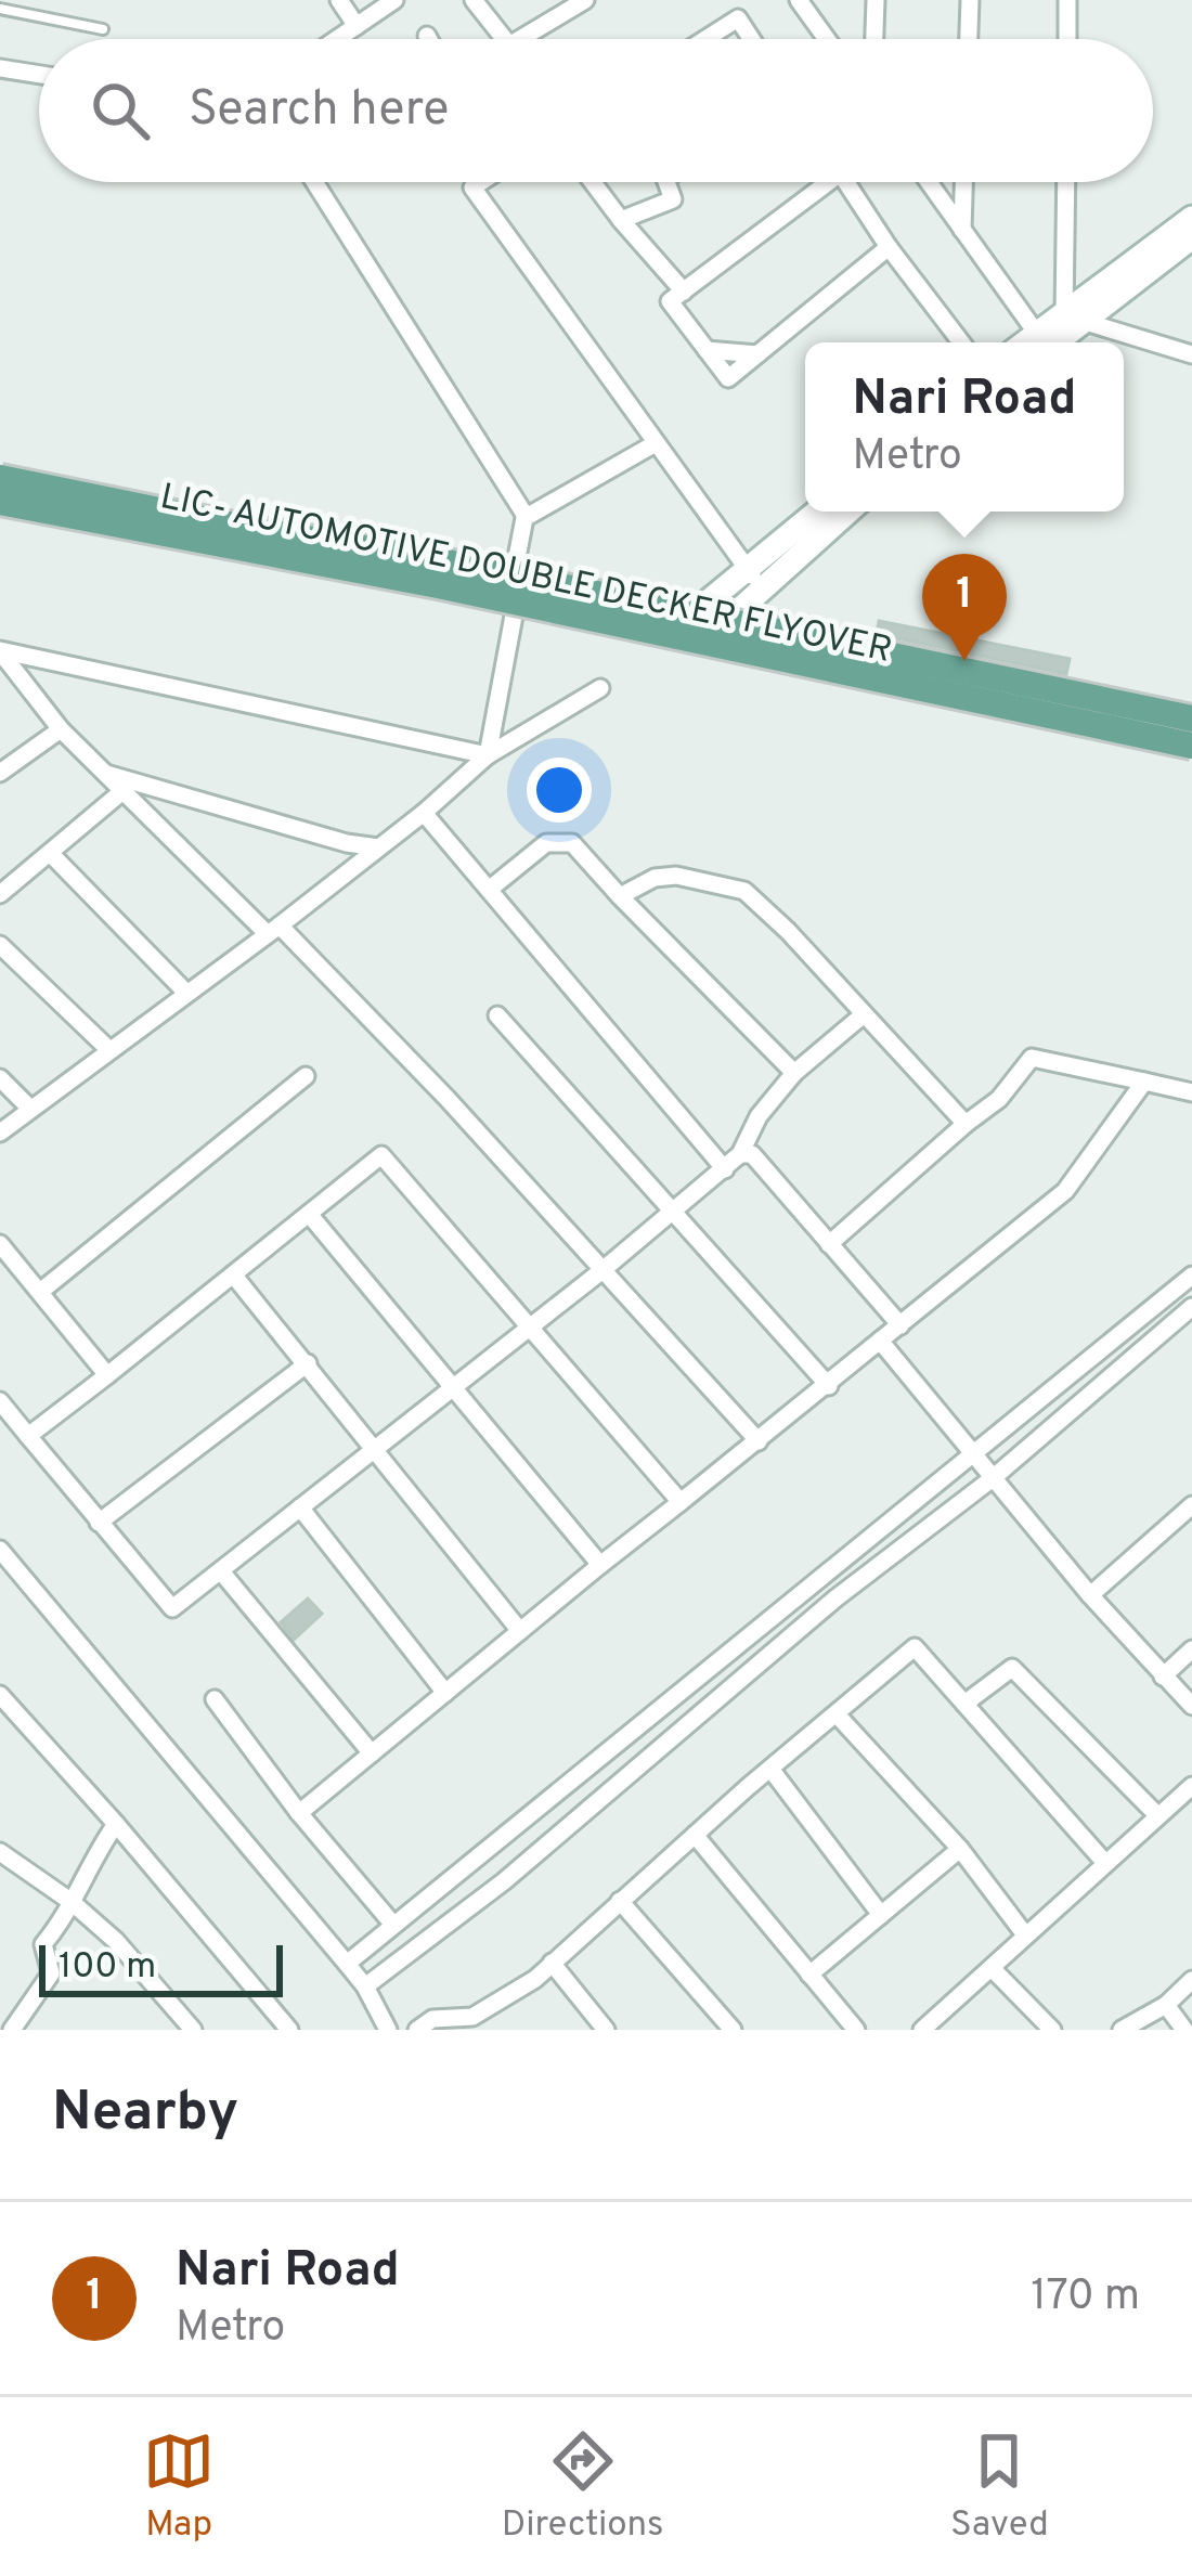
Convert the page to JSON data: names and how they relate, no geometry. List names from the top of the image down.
{
  "streets": {
    "main road": ["LIC- AUTOMOTIVE DOUBLE DECKER FLYOVER"]
  },
  "scale_bar": "100 m",
  "page": {
    "search": "Search here",
    "popup": ["Nari Road", "Metro"],
    "pins": "1",
    "scale": "100 m",
    "heading": "Nearby",
    "list": [
      {
        "mark": "1",
        "name": "Nari Road",
        "note": "Metro",
        "value": "170 m"
      }
    ],
    "nav": ["Map", "Directions", "Saved"]
  }
}
